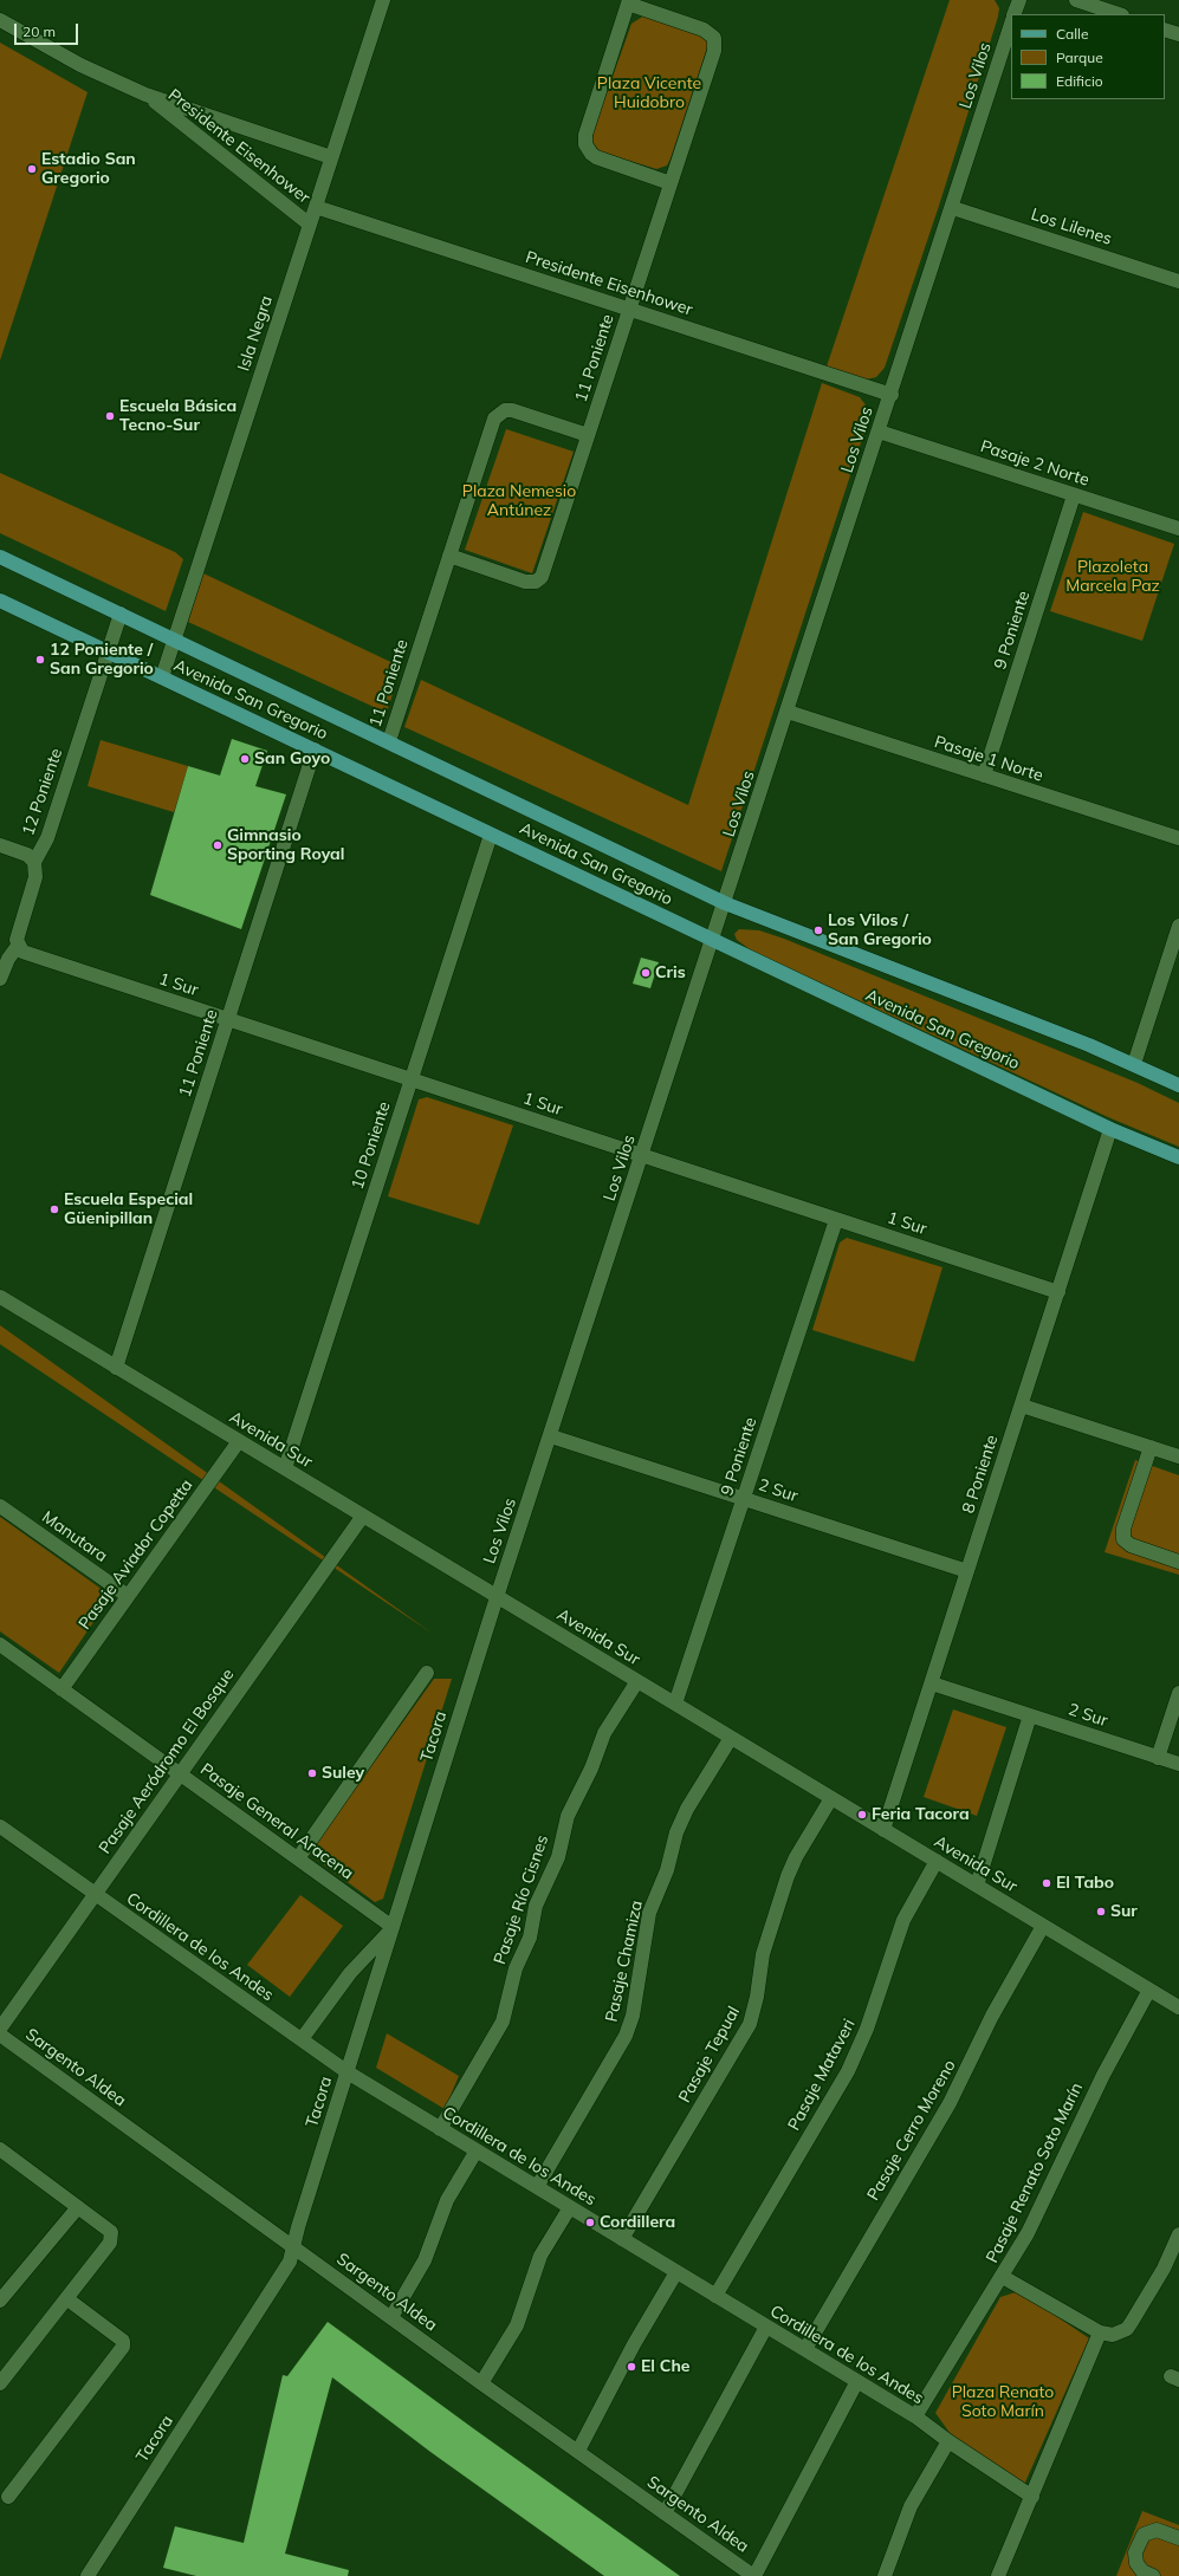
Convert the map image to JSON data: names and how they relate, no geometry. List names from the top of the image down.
{
  "streets": {
    "main road": ["Avenida San Gregorio"],
    "street": [
      "Los Vilos",
      "Presidente Eisenhower",
      "Los Lilenes",
      "Isla Negra",
      "11 Poniente",
      "Pasaje 2 Norte",
      "9 Poniente",
      "Pasaje 1 Norte",
      "12 Poniente",
      "1 Sur",
      "10 Poniente",
      "Avenida Sur",
      "8 Poniente",
      "2 Sur",
      "Manutara",
      "Pasaje Aviador Copetta",
      "Tacora",
      "Pasaje Aeródromo El Bosque",
      "Pasaje General Aracena",
      "Pasaje Río Cisnes",
      "Cordillera de los Andes",
      "Pasaje Chamiza",
      "Pasaje Tepual",
      "Sargento Aldea",
      "Pasaje Mataveri",
      "Pasaje Cerro Moreno",
      "Pasaje Renato Soto Marín"
    ]
  },
  "crossings": [
    ["Los Vilos", "Presidente Eisenhower"],
    ["Los Vilos", "Los Lilenes"],
    ["Los Vilos", "Pasaje 2 Norte"],
    ["Los Vilos", "Avenida San Gregorio"],
    ["Los Vilos", "Pasaje 1 Norte"],
    ["Los Vilos", "1 Sur"],
    ["Los Vilos", "Avenida Sur"],
    ["Los Vilos", "2 Sur"],
    ["Los Vilos", "Tacora"],
    ["Presidente Eisenhower", "Isla Negra"],
    ["Presidente Eisenhower", "11 Poniente"],
    ["Isla Negra", "Avenida San Gregorio"],
    ["11 Poniente", "Avenida San Gregorio"],
    ["11 Poniente", "1 Sur"],
    ["11 Poniente", "Avenida Sur"],
    ["Pasaje 2 Norte", "9 Poniente"],
    ["9 Poniente", "Pasaje 1 Norte"],
    ["9 Poniente", "1 Sur"],
    ["9 Poniente", "Avenida Sur"],
    ["9 Poniente", "2 Sur"],
    ["Avenida San Gregorio", "12 Poniente"],
    ["Avenida San Gregorio", "10 Poniente"],
    ["Avenida San Gregorio", "8 Poniente"],
    ["12 Poniente", "1 Sur"],
    ["1 Sur", "10 Poniente"],
    ["1 Sur", "8 Poniente"],
    ["10 Poniente", "Avenida Sur"],
    ["Avenida Sur", "8 Poniente"],
    ["Avenida Sur", "Pasaje Aviador Copetta"],
    ["Avenida Sur", "Tacora"],
    ["Avenida Sur", "Pasaje Aeródromo El Bosque"],
    ["Avenida Sur", "Pasaje Río Cisnes"],
    ["Avenida Sur", "Pasaje Chamiza"],
    ["Avenida Sur", "Pasaje Tepual"],
    ["Avenida Sur", "Pasaje Mataveri"],
    ["Avenida Sur", "Pasaje Cerro Moreno"],
    ["Avenida Sur", "Pasaje Renato Soto Marín"],
    ["8 Poniente", "2 Sur"],
    ["Manutara", "Pasaje Aviador Copetta"],
    ["Pasaje Aviador Copetta", "Pasaje General Aracena"],
    ["Tacora", "Pasaje General Aracena"],
    ["Tacora", "Cordillera de los Andes"],
    ["Tacora", "Sargento Aldea"],
    ["Pasaje Aeródromo El Bosque", "Pasaje General Aracena"],
    ["Pasaje Aeródromo El Bosque", "Cordillera de los Andes"],
    ["Pasaje Río Cisnes", "Cordillera de los Andes"],
    ["Cordillera de los Andes", "Pasaje Chamiza"],
    ["Cordillera de los Andes", "Pasaje Tepual"],
    ["Cordillera de los Andes", "Pasaje Mataveri"],
    ["Cordillera de los Andes", "Pasaje Cerro Moreno"],
    ["Cordillera de los Andes", "Pasaje Renato Soto Marín"]
  ],
  "parks": [
    "Plaza Vicente Huidobro",
    "Plaza Nemesio Antúnez",
    "Plazoleta Marcela Paz",
    "Plaza Renato Soto Marín"
  ],
  "places": [
    "Estadio San Gregorio",
    "Escuela Básica Tecno-Sur",
    "12 Poniente / San Gregorio",
    "San Goyo",
    "Gimnasio Sporting Royal",
    "Los Vilos / San Gregorio",
    "Cris",
    "Escuela Especial Güenipillan",
    "Suley",
    "Feria Tacora",
    "El Tabo",
    "Sur",
    "Cordillera",
    "El Che"
  ],
  "legend": ["Calle", "Parque", "Edificio"],
  "scale_bar": "20 m"
}
